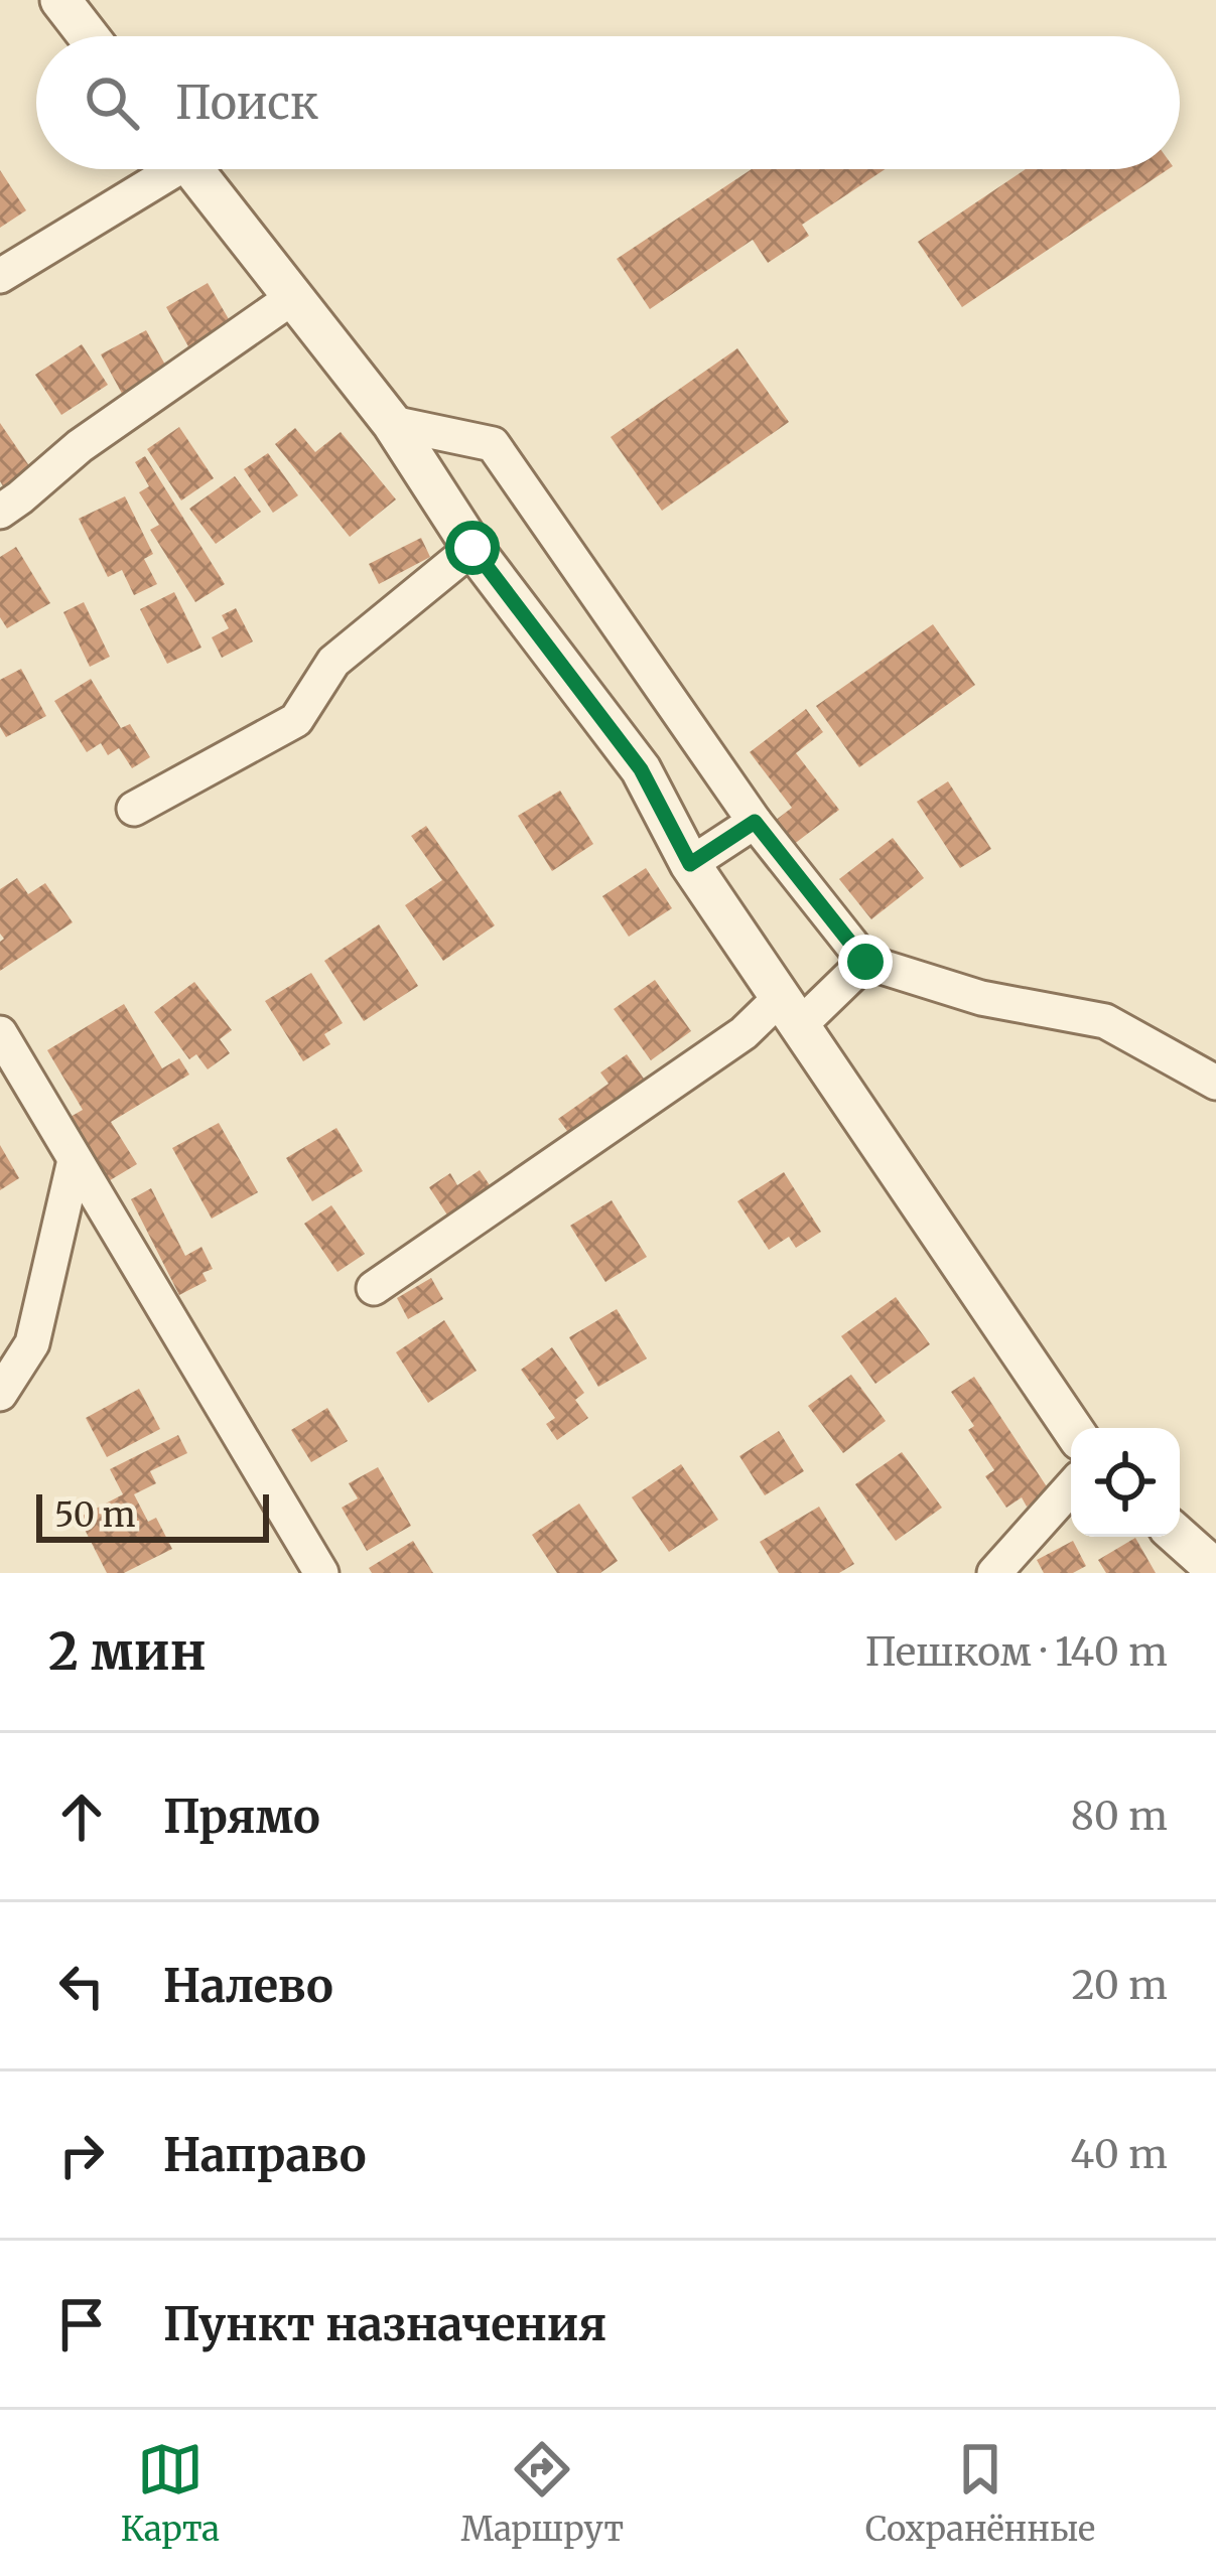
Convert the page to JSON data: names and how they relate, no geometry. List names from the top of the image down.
{
  "scale_bar": "50 m",
  "page": {
    "search": "Поиск",
    "scale": "50 m",
    "heading": ["2 мин", "Пешком · 140 m"],
    "list": [
      ["Прямо", "80 m"],
      ["Налево", "20 m"],
      ["Направо", "40 m"],
      "Пункт назначения"
    ],
    "nav": ["Карта", "Маршрут", "Сохранённые"]
  }
}
